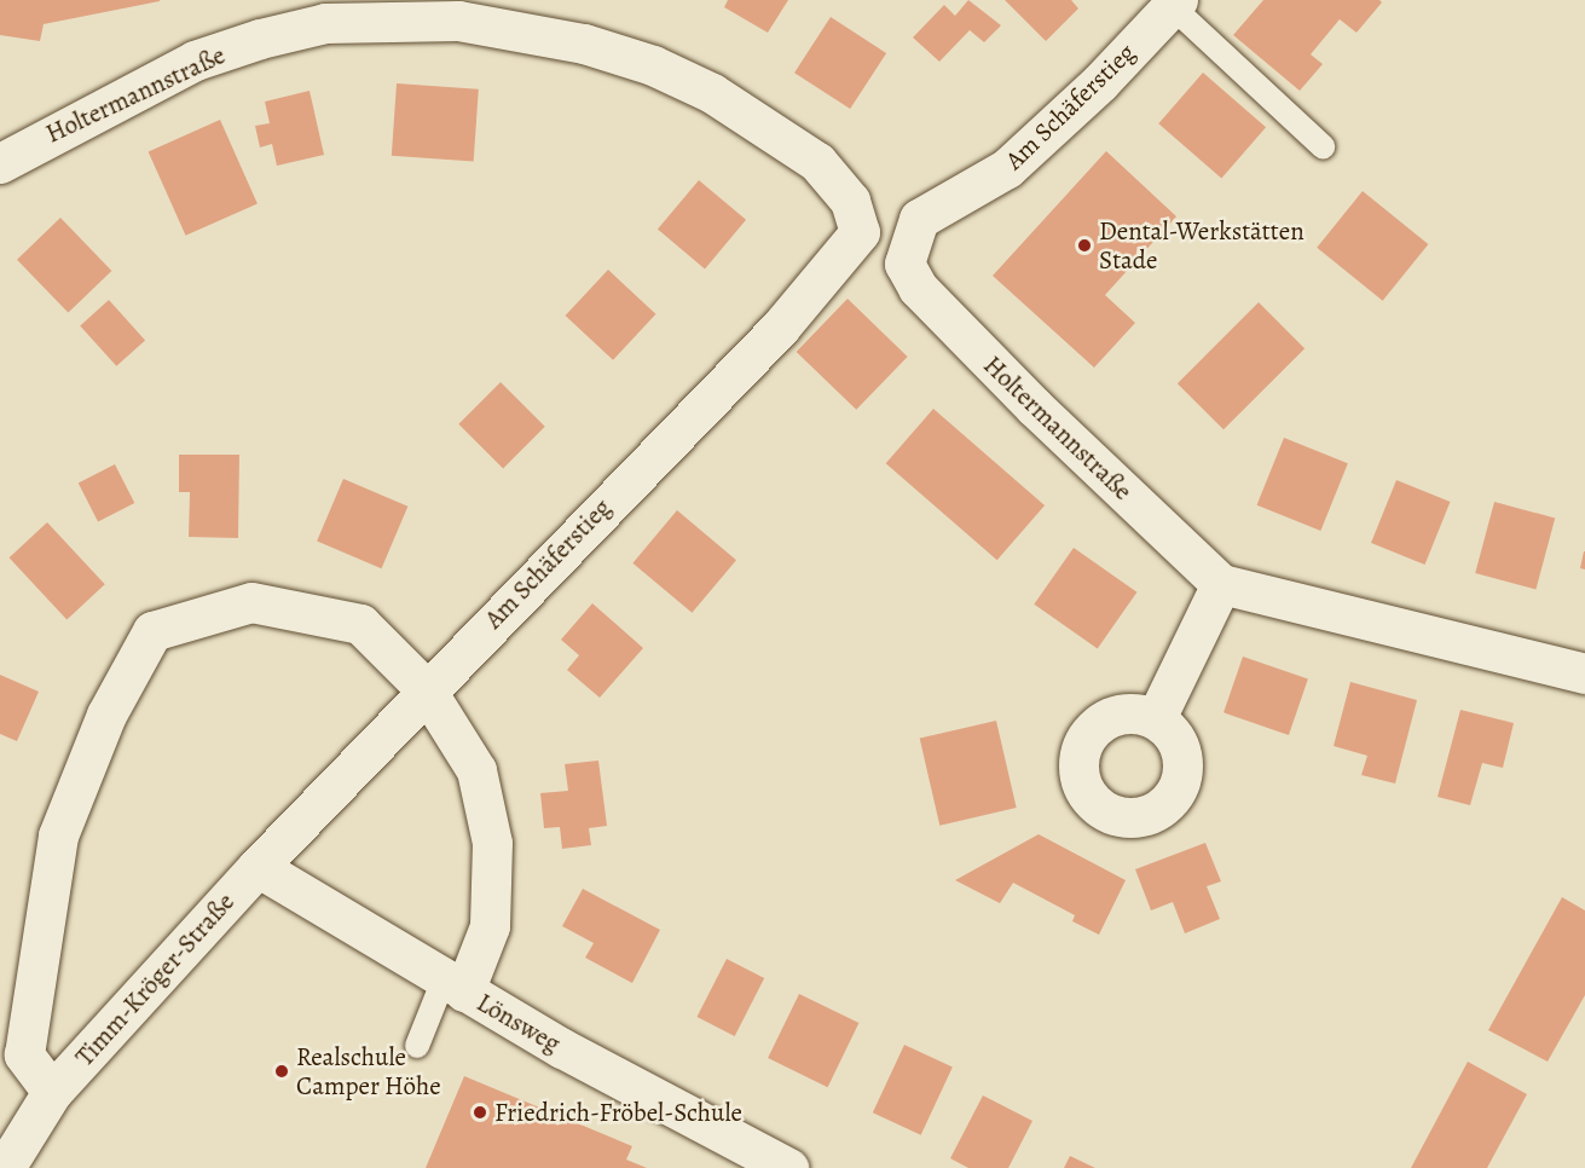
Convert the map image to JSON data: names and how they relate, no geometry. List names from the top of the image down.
{
  "streets": {
    "street": [
      "Holtermannstraße",
      "Am Schäferstieg",
      "Timm-Kröger-Straße",
      "Lönsweg"
    ]
  },
  "crossings": [
    ["Holtermannstraße", "Am Schäferstieg"],
    ["Am Schäferstieg", "Timm-Kröger-Straße"],
    ["Am Schäferstieg", "Lönsweg"],
    ["Timm-Kröger-Straße", "Lönsweg"]
  ],
  "places": ["Dental-Werkstätten Stade", "Realschule Camper Höhe", "Friedrich-Fröbel-Schule"]
}
